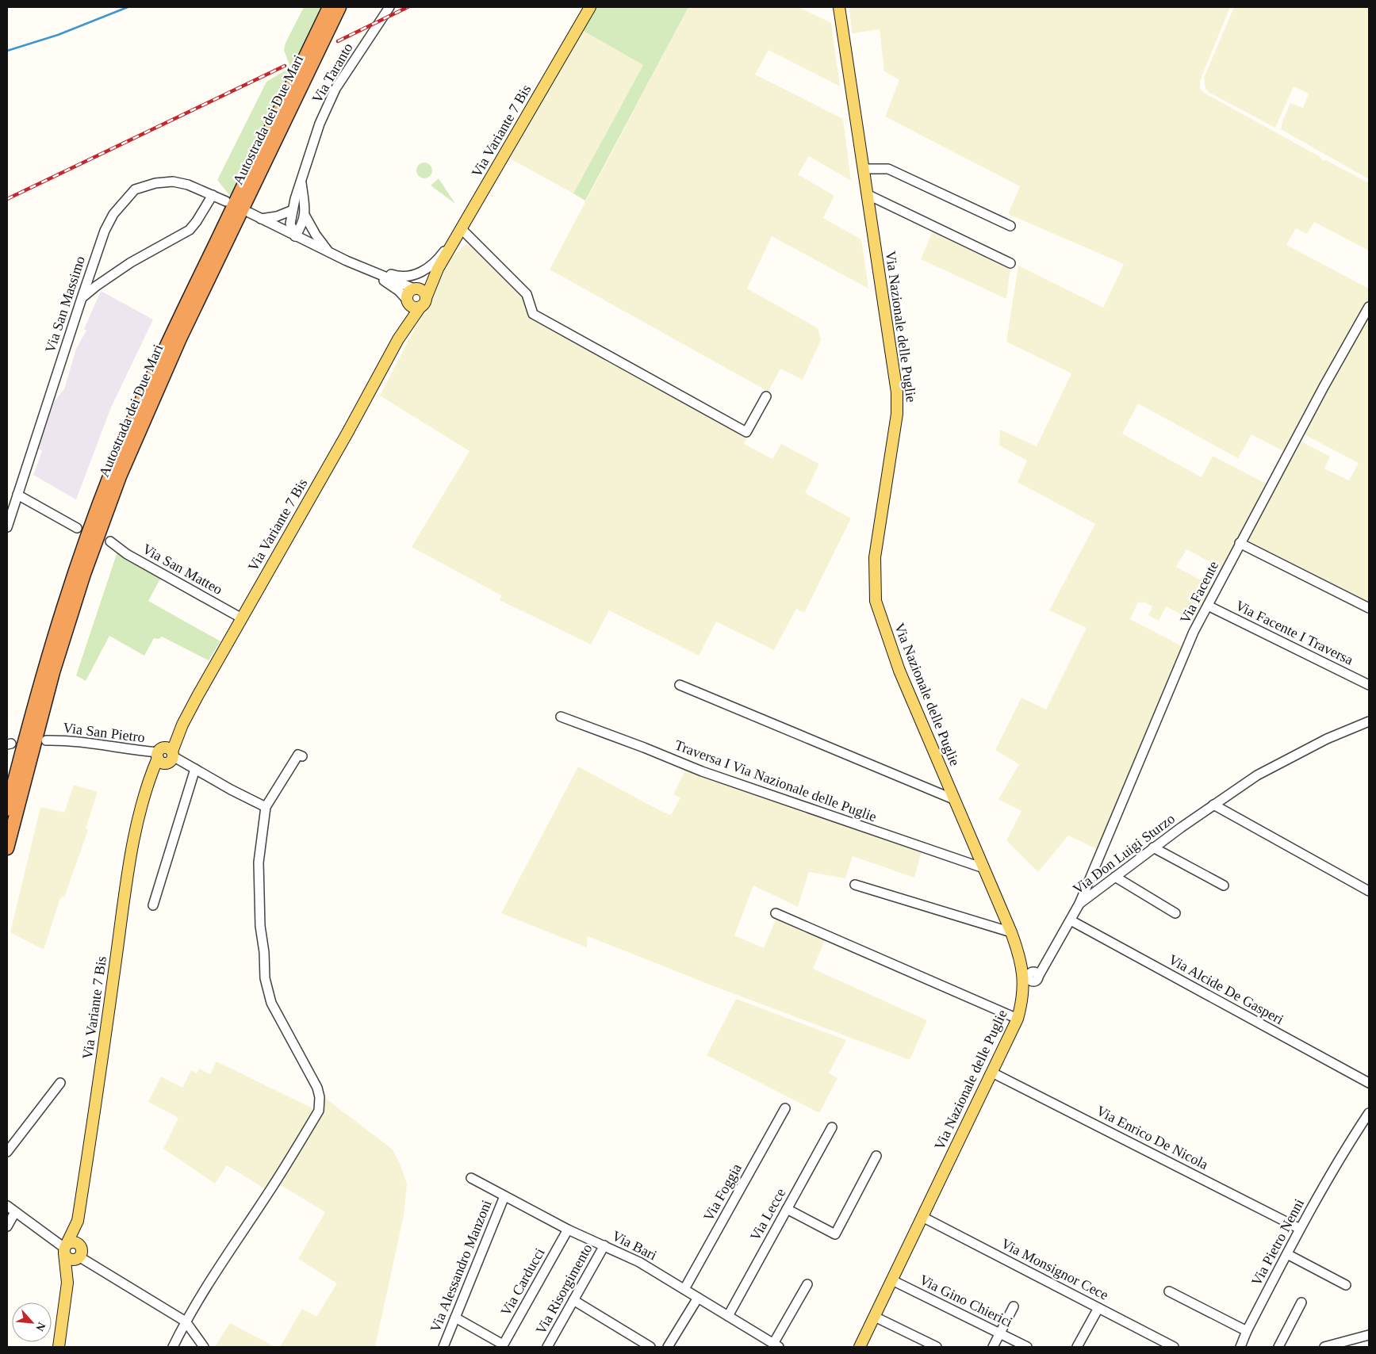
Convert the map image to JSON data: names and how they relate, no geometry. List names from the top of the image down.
{
  "streets": {
    "highway": ["Autostrada dei Due Mari"],
    "main road": ["Via Variante 7 Bis", "Via Nazionale delle Puglie"],
    "street": [
      "Via Taranto",
      "Via San Massimo",
      "Via San Matteo",
      "Via Facente",
      "Via Facente I Traversa",
      "Via San Pietro",
      "Traversa I Via Nazionale delle Puglie",
      "Via Don Luigi Sturzo",
      "Via Alcide De Gasperi",
      "Via Enrico De Nicola",
      "Via Foggia",
      "Via Lecce",
      "Via Pietro Nenni",
      "Via Bari",
      "Via Alessandro Manzoni",
      "Via Monsignor Cece",
      "Via Carducci",
      "Via Risorgimento",
      "Via Gino Chierici"
    ]
  },
  "crossings": [
    ["Via Variante 7 Bis", "Via San Matteo"],
    ["Via Variante 7 Bis", "Via San Pietro"],
    ["Via Nazionale delle Puglie", "Traversa I Via Nazionale delle Puglie"],
    ["Via Nazionale delle Puglie", "Via Don Luigi Sturzo"],
    ["Via Nazionale delle Puglie", "Via Enrico De Nicola"],
    ["Via Nazionale delle Puglie", "Via Monsignor Cece"],
    ["Via Nazionale delle Puglie", "Via Gino Chierici"],
    ["Via Facente", "Via Facente I Traversa"],
    ["Via Facente", "Via Don Luigi Sturzo"],
    ["Via Don Luigi Sturzo", "Via Alcide De Gasperi"],
    ["Via Enrico De Nicola", "Via Pietro Nenni"],
    ["Via Foggia", "Via Bari"],
    ["Via Lecce", "Via Bari"],
    ["Via Bari", "Via Alessandro Manzoni"],
    ["Via Bari", "Via Carducci"],
    ["Via Bari", "Via Risorgimento"]
  ],
  "north": "bottom right"
}
